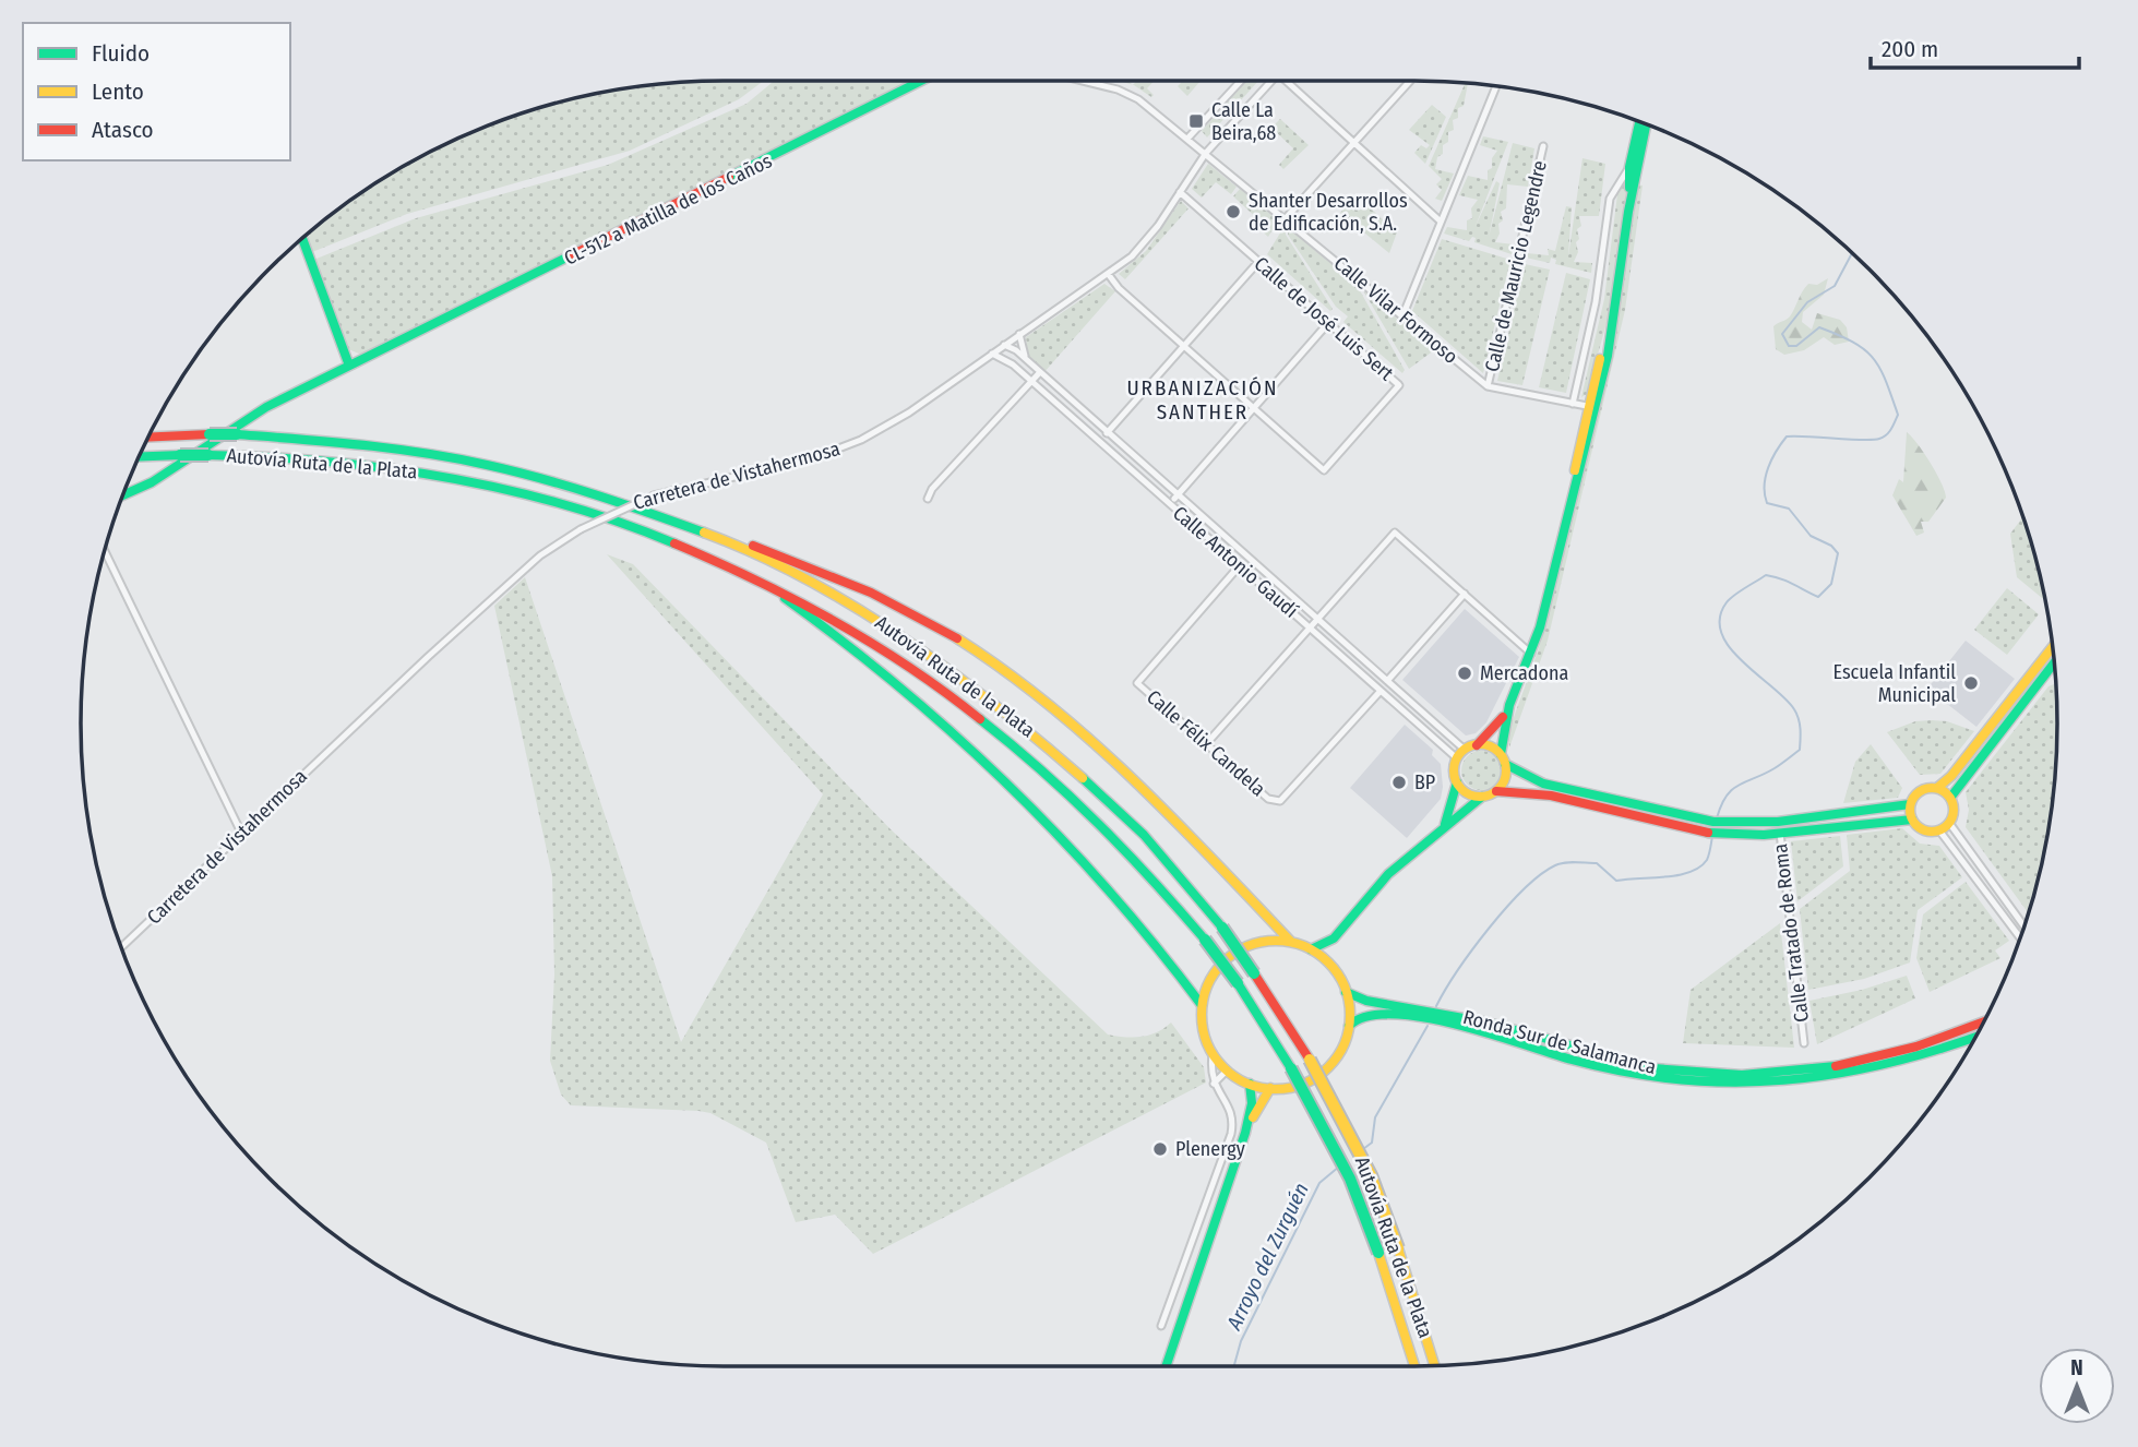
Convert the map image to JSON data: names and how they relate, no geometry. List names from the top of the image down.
{
  "streets": {
    "main road": ["CL-512 a Matilla de los Caños", "Autovía Ruta de la Plata", "Ronda Sur de Salamanca"],
    "street": [
      "Calle de Mauricio Legendre",
      "Calle Vilar Formoso",
      "Calle de José Luis Sert",
      "Carretera de Vistahermosa",
      "Calle Antonio Gaudí",
      "Calle Félix Candela",
      "Calle Tratado de Roma"
    ]
  },
  "crossings": [
    ["Calle de Mauricio Legendre", "Calle Vilar Formoso"],
    ["Calle Vilar Formoso", "Carretera de Vistahermosa"],
    ["Calle de José Luis Sert", "Carretera de Vistahermosa"],
    ["Carretera de Vistahermosa", "Calle Antonio Gaudí"],
    ["Calle Antonio Gaudí", "Calle Félix Candela"]
  ],
  "districts": ["URBANIZACIÓN SANTHER"],
  "water": ["Arroyo del Zurguén"],
  "places": {
    "transit": ["Calle La Beira,68"],
    "other": [
      "Shanter Desarrollos de Edificación, S.A.",
      "Mercadona",
      "Escuela Infantil Municipal",
      "BP",
      "Plenergy"
    ]
  },
  "legend": ["Fluido", "Lento", "Atasco"],
  "scale_bar": "200 m",
  "north": "top"
}
